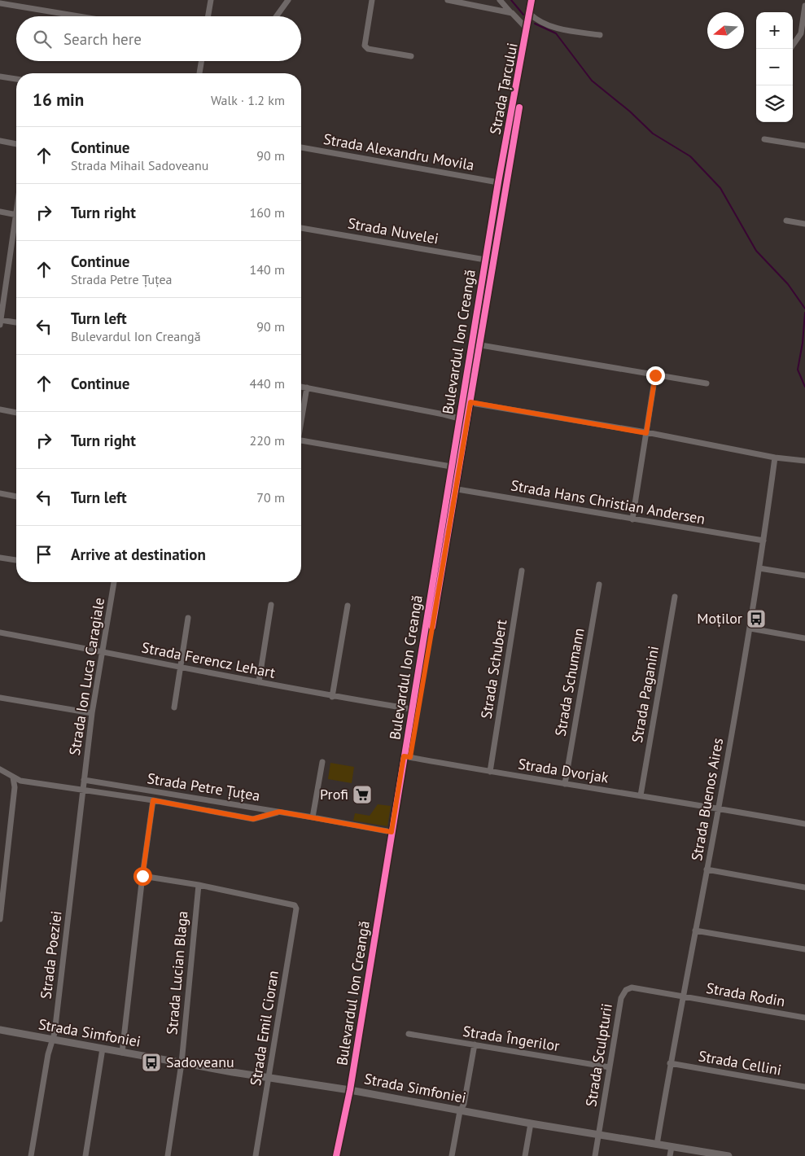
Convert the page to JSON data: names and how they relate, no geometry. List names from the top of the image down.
{
  "streets": {
    "street": [
      "Strada Țarcului",
      "Strada Alexandru Movila",
      "Strada Nuvelei",
      "Bulevardul Ion Creangă",
      "Strada Hans Christian Andersen",
      "Strada Ferencz Lehart",
      "Strada Schubert",
      "Strada Ion Luca Caragiale",
      "Strada Schumann",
      "Strada Paganini",
      "Strada Dvorjak",
      "Strada Petre Țuțea",
      "Strada Buenos Aires",
      "Strada Poeziei",
      "Strada Lucian Blaga",
      "Strada Rodin",
      "Strada Emil Cioran",
      "Strada Simfoniei",
      "Strada Îngerilor",
      "Strada Sculpturii",
      "Strada Cellini"
    ]
  },
  "crossings": [
    ["Strada Țarcului", "Strada Alexandru Movila"],
    ["Strada Țarcului", "Bulevardul Ion Creangă"],
    ["Strada Alexandru Movila", "Bulevardul Ion Creangă"],
    ["Strada Nuvelei", "Bulevardul Ion Creangă"],
    ["Bulevardul Ion Creangă", "Strada Hans Christian Andersen"],
    ["Bulevardul Ion Creangă", "Strada Ferencz Lehart"],
    ["Bulevardul Ion Creangă", "Strada Dvorjak"],
    ["Bulevardul Ion Creangă", "Strada Petre Țuțea"],
    ["Bulevardul Ion Creangă", "Strada Simfoniei"],
    ["Strada Hans Christian Andersen", "Strada Buenos Aires"],
    ["Strada Ferencz Lehart", "Strada Ion Luca Caragiale"],
    ["Strada Schubert", "Strada Dvorjak"],
    ["Strada Ion Luca Caragiale", "Strada Petre Țuțea"],
    ["Strada Ion Luca Caragiale", "Strada Poeziei"],
    ["Strada Schumann", "Strada Dvorjak"],
    ["Strada Paganini", "Strada Dvorjak"],
    ["Strada Dvorjak", "Strada Buenos Aires"],
    ["Strada Petre Țuțea", "Strada Poeziei"],
    ["Strada Buenos Aires", "Strada Rodin"],
    ["Strada Buenos Aires", "Strada Simfoniei"],
    ["Strada Buenos Aires", "Strada Sculpturii"],
    ["Strada Buenos Aires", "Strada Cellini"],
    ["Strada Poeziei", "Strada Simfoniei"],
    ["Strada Lucian Blaga", "Strada Emil Cioran"],
    ["Strada Lucian Blaga", "Strada Simfoniei"],
    ["Strada Rodin", "Strada Sculpturii"],
    ["Strada Emil Cioran", "Strada Simfoniei"],
    ["Strada Simfoniei", "Strada Sculpturii"],
    ["Strada Îngerilor", "Strada Sculpturii"]
  ],
  "places": {
    "bus stop": ["Moților", "Sadoveanu"],
    "supermarket": ["Profi"]
  },
  "north": "left",
  "page": {
    "map_buttons": ["+", "−"],
    "search": "Search here",
    "heading": ["16 min", "Walk · 1.2 km"],
    "list": [
      ["Continue", "Strada Mihail Sadoveanu", "90 m"],
      ["Turn right", "160 m"],
      ["Continue", "Strada Petre Țuțea", "140 m"],
      ["Turn left", "Bulevardul Ion Creangă", "90 m"],
      ["Continue", "440 m"],
      ["Turn right", "220 m"],
      ["Turn left", "70 m"],
      "Arrive at destination"
    ]
  }
}
